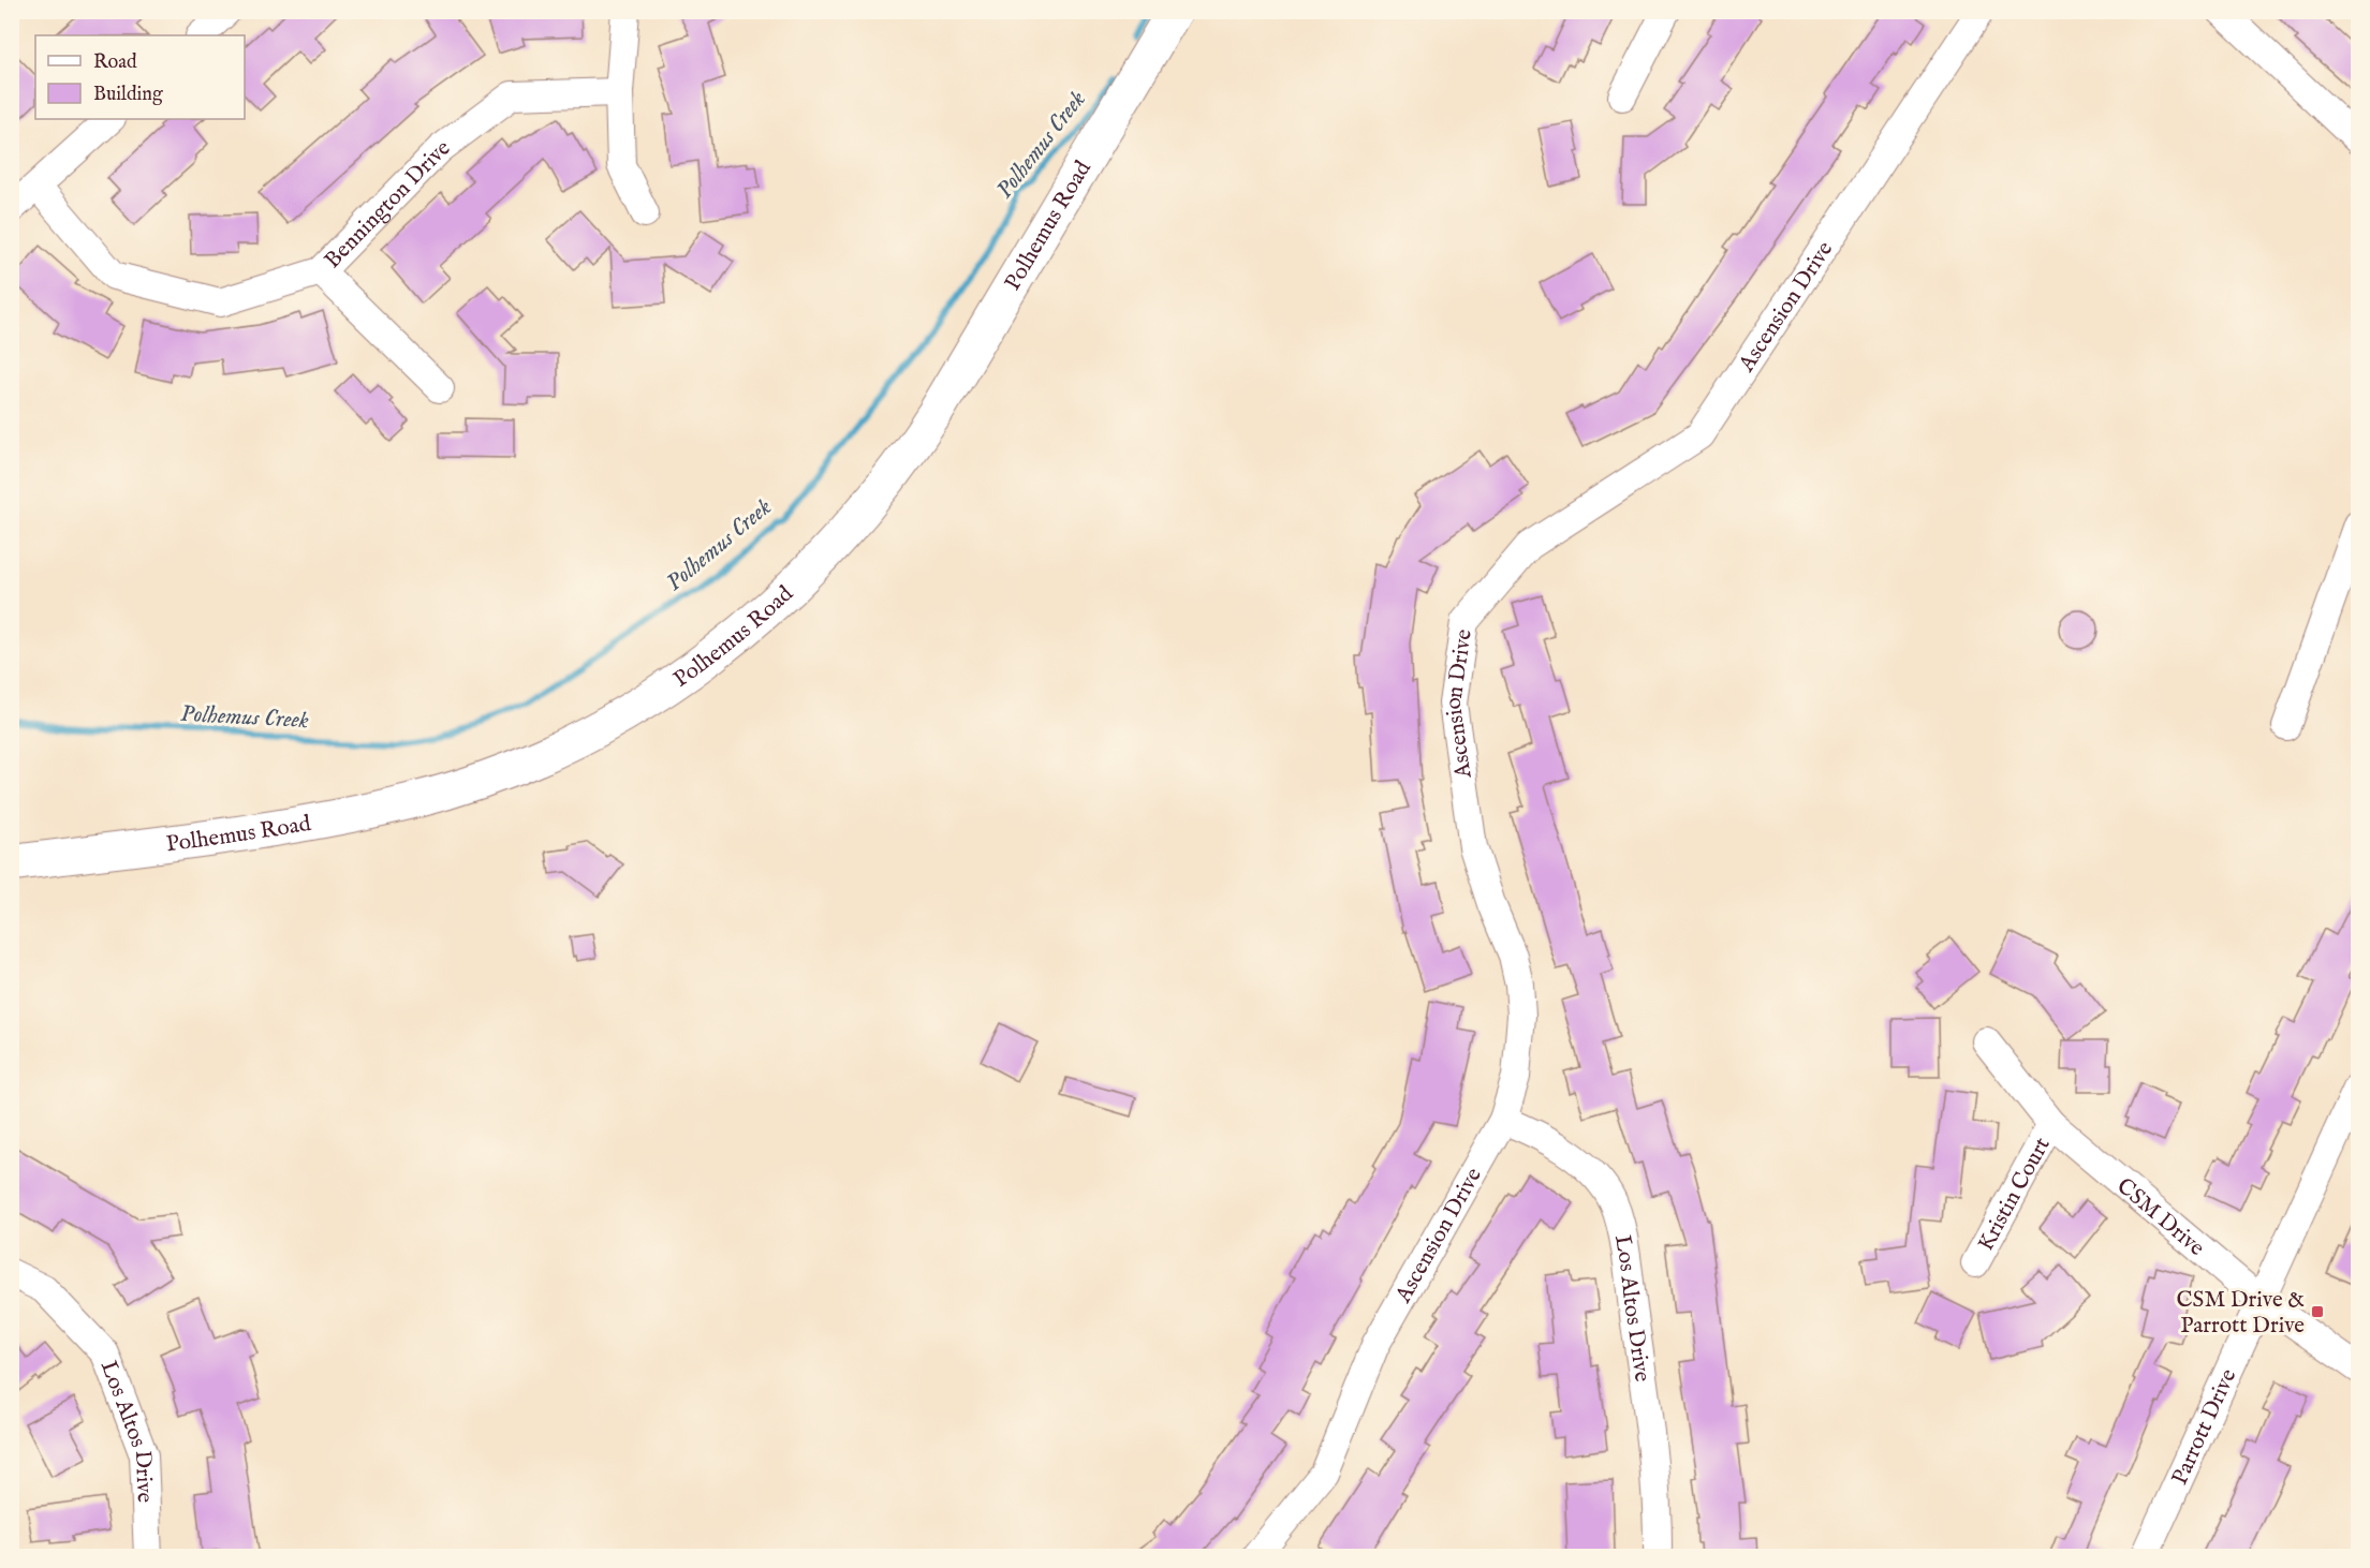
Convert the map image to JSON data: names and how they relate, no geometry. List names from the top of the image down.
{
  "streets": {
    "main road": ["Polhemus Road"],
    "street": [
      "Bennington Drive",
      "Ascension Drive",
      "Kristin Court",
      "CSM Drive",
      "Los Altos Drive",
      "Parrott Drive"
    ]
  },
  "crossings": [
    ["Ascension Drive", "Los Altos Drive"],
    ["Kristin Court", "CSM Drive"],
    ["CSM Drive", "Parrott Drive"]
  ],
  "water": ["Polhemus Creek"],
  "places": {
    "transit": ["CSM Drive & Parrott Drive"]
  },
  "legend": ["Road", "Building"]
}
